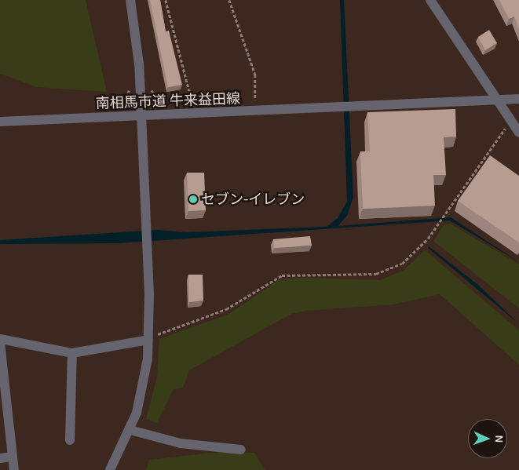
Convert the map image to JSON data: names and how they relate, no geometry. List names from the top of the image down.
{
  "streets": {
    "street": ["南相馬市道 牛来益田線"]
  },
  "places": ["セブン-イレブン"],
  "north": "right"
}
